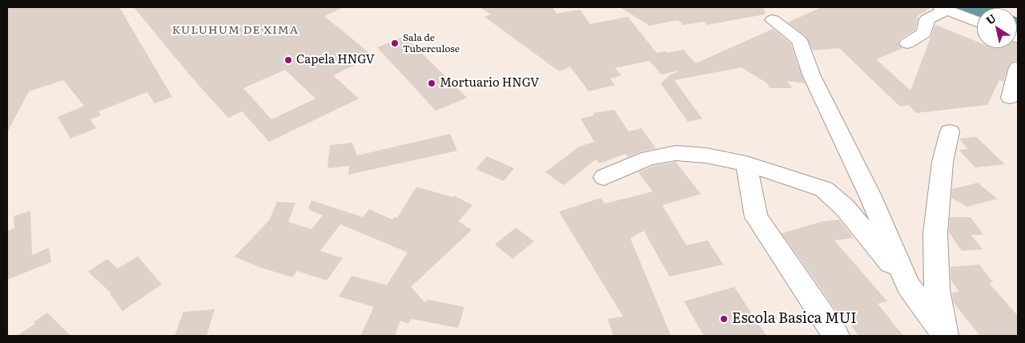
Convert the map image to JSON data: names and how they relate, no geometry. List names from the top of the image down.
{
  "districts": ["KULUHUM DE XIMA"],
  "places": [
    "Sala de Tuberculose",
    "Capela HNGV",
    "Mortuario HNGV",
    "Escola Basica MUI"
  ],
  "north": "top left"
}
